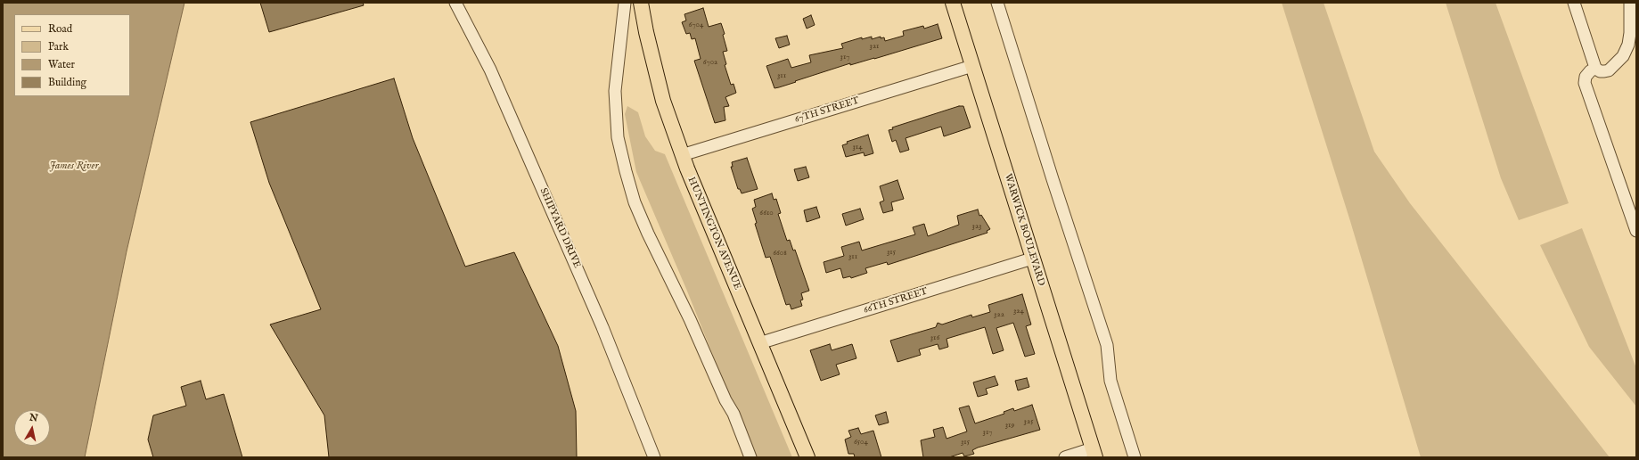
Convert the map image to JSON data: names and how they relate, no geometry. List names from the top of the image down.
{
  "streets": {
    "main road": ["WARWICK BOULEVARD", "HUNTINGTON AVENUE"],
    "street": ["67TH STREET", "SHIPYARD DRIVE", "66TH STREET"]
  },
  "crossings": [
    ["67TH STREET", "WARWICK BOULEVARD"],
    ["67TH STREET", "HUNTINGTON AVENUE"],
    ["WARWICK BOULEVARD", "66TH STREET"],
    ["HUNTINGTON AVENUE", "66TH STREET"]
  ],
  "water": ["James River"],
  "house_numbers": [
    "6704",
    "321",
    "317",
    "6702",
    "311",
    "314",
    "6610",
    "323",
    "315",
    "6608",
    "311",
    "324",
    "322",
    "316",
    "325",
    "319",
    "317",
    "6504",
    "315"
  ],
  "legend": [
    "Road",
    "Park",
    "Water",
    "Building"
  ],
  "north": "top"
}
